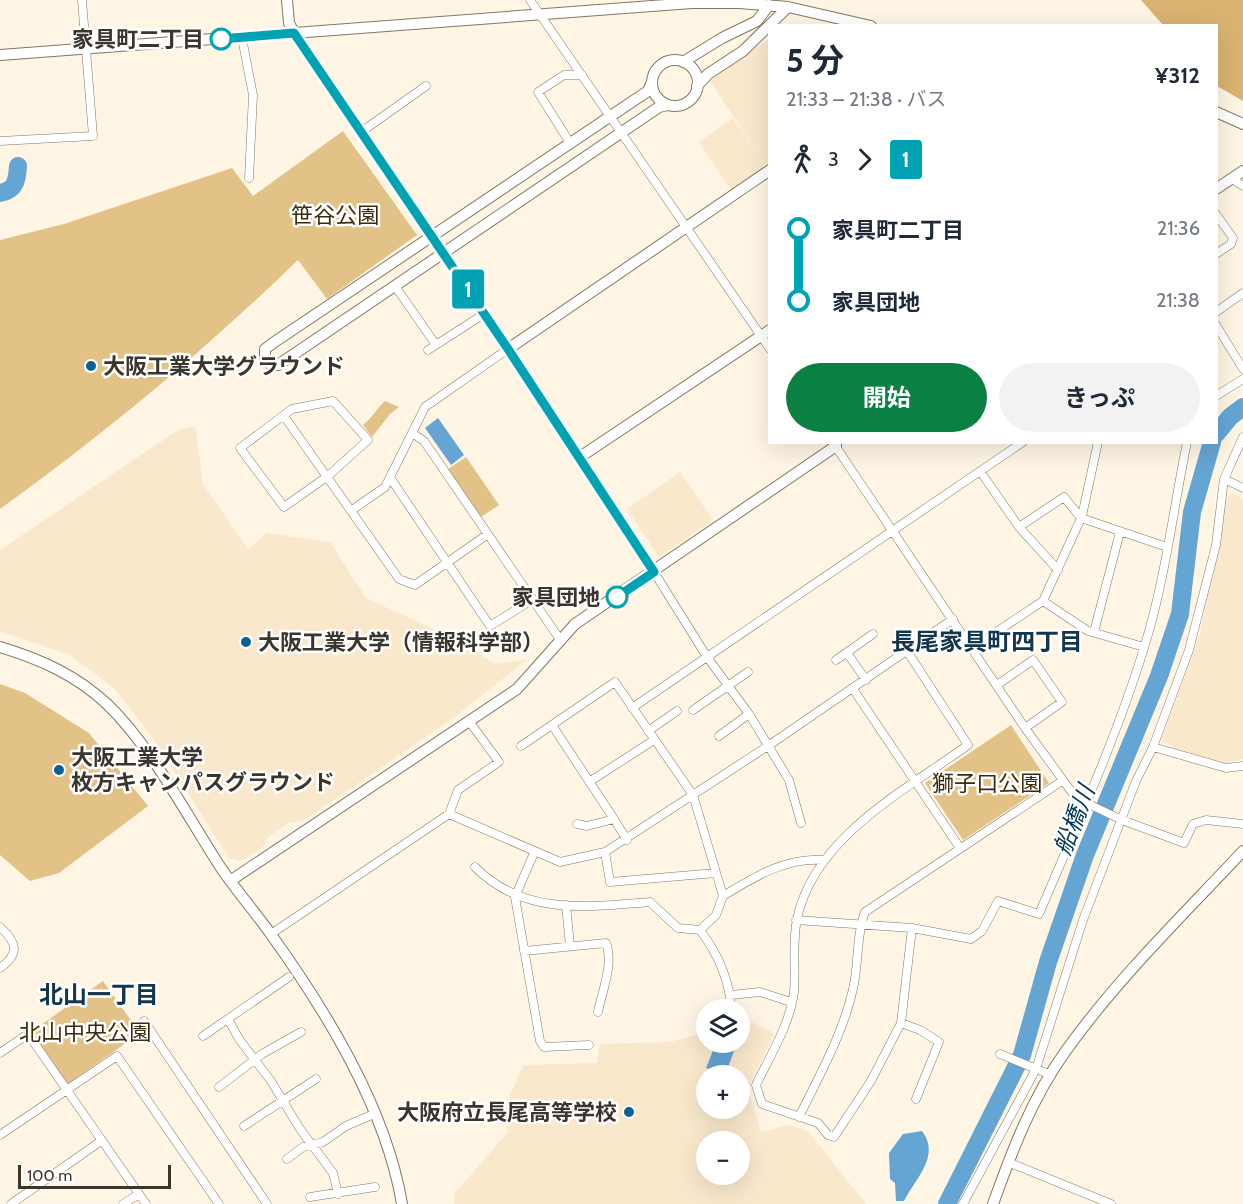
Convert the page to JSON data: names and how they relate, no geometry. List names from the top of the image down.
{
  "districts": ["長尾家具町四丁目", "北山一丁目"],
  "water": ["船橋川"],
  "parks": ["笹谷公園", "獅子口公園", "北山中央公園"],
  "places": [
    "家具町二丁目",
    "大阪工業大学グラウンド",
    "家具団地",
    "大阪工業大学（情報科学部）",
    "大阪工業大学 枚方キャンパスグラウンド",
    "大阪府立長尾高等学校"
  ],
  "lines": ["bus line 1"],
  "scale_bar": "100 m",
  "page": {
    "on_map": "1",
    "heading": ["5 分", "21:33 – 21:38 · バス", "¥312"],
    "legs": ["3", "1"],
    "list": [
      {
        "name": "家具町二丁目",
        "value": "21:36"
      },
      {
        "name": "家具団地",
        "value": "21:38"
      }
    ],
    "buttons": ["開始", "きっぷ"],
    "map_buttons": ["+", "−"],
    "scale": "100 m"
  }
}
